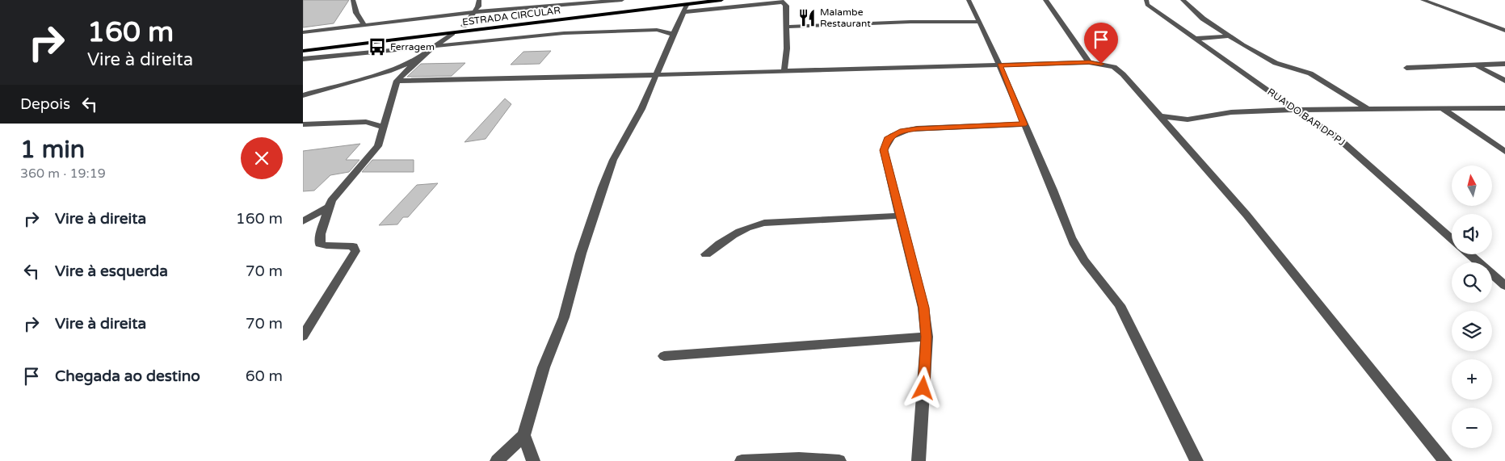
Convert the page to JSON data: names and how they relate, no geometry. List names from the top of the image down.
{
  "streets": {
    "main road": ["ESTRADA CIRCULAR"],
    "street": ["RUA DO BAR DP PJ"]
  },
  "places": {
    "restaurant": ["Malambe Restaurant"],
    "bus stop": ["Ferragem"]
  },
  "north": "top",
  "page": {
    "turn": ["160 m", "Vire à direita"],
    "then": "Depois",
    "heading": ["1 min", "360 m · 19:19"],
    "map_buttons": ["+", "−"],
    "list": [
      {
        "name": "Vire à direita",
        "value": "160 m"
      },
      {
        "name": "Vire à esquerda",
        "value": "70 m"
      },
      {
        "name": "Vire à direita",
        "value": "70 m"
      },
      {
        "name": "Chegada ao destino",
        "value": "60 m"
      }
    ]
  }
}
